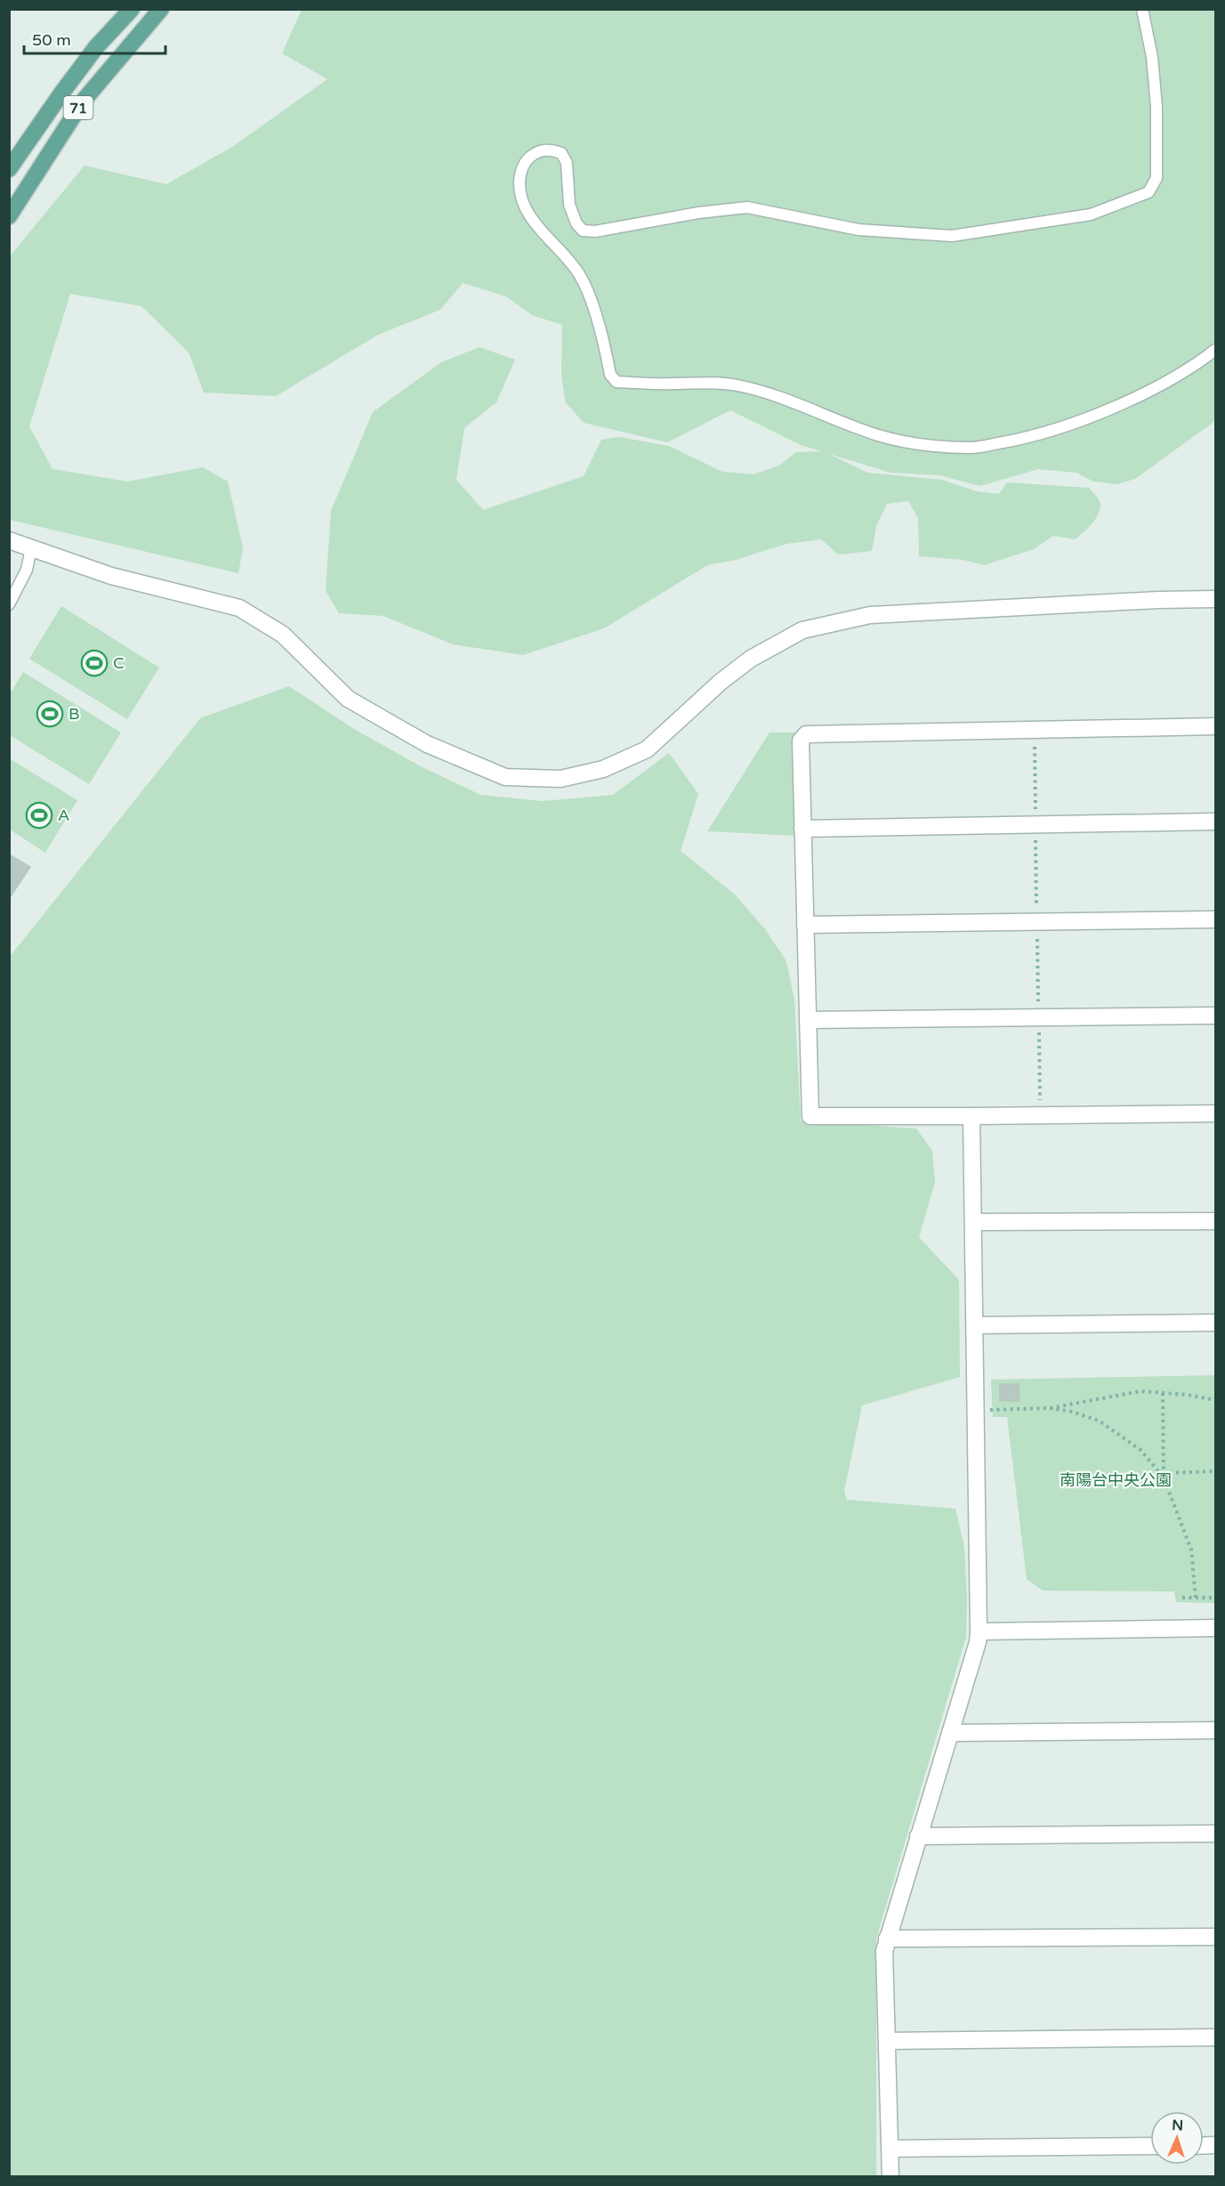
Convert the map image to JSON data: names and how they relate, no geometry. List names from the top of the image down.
{
  "streets": {
    "main road": ["71"]
  },
  "parks": ["南陽台中央公園"],
  "places": {
    "sports": ["C", "B", "A"]
  },
  "scale_bar": "50 m",
  "north": "top"
}
